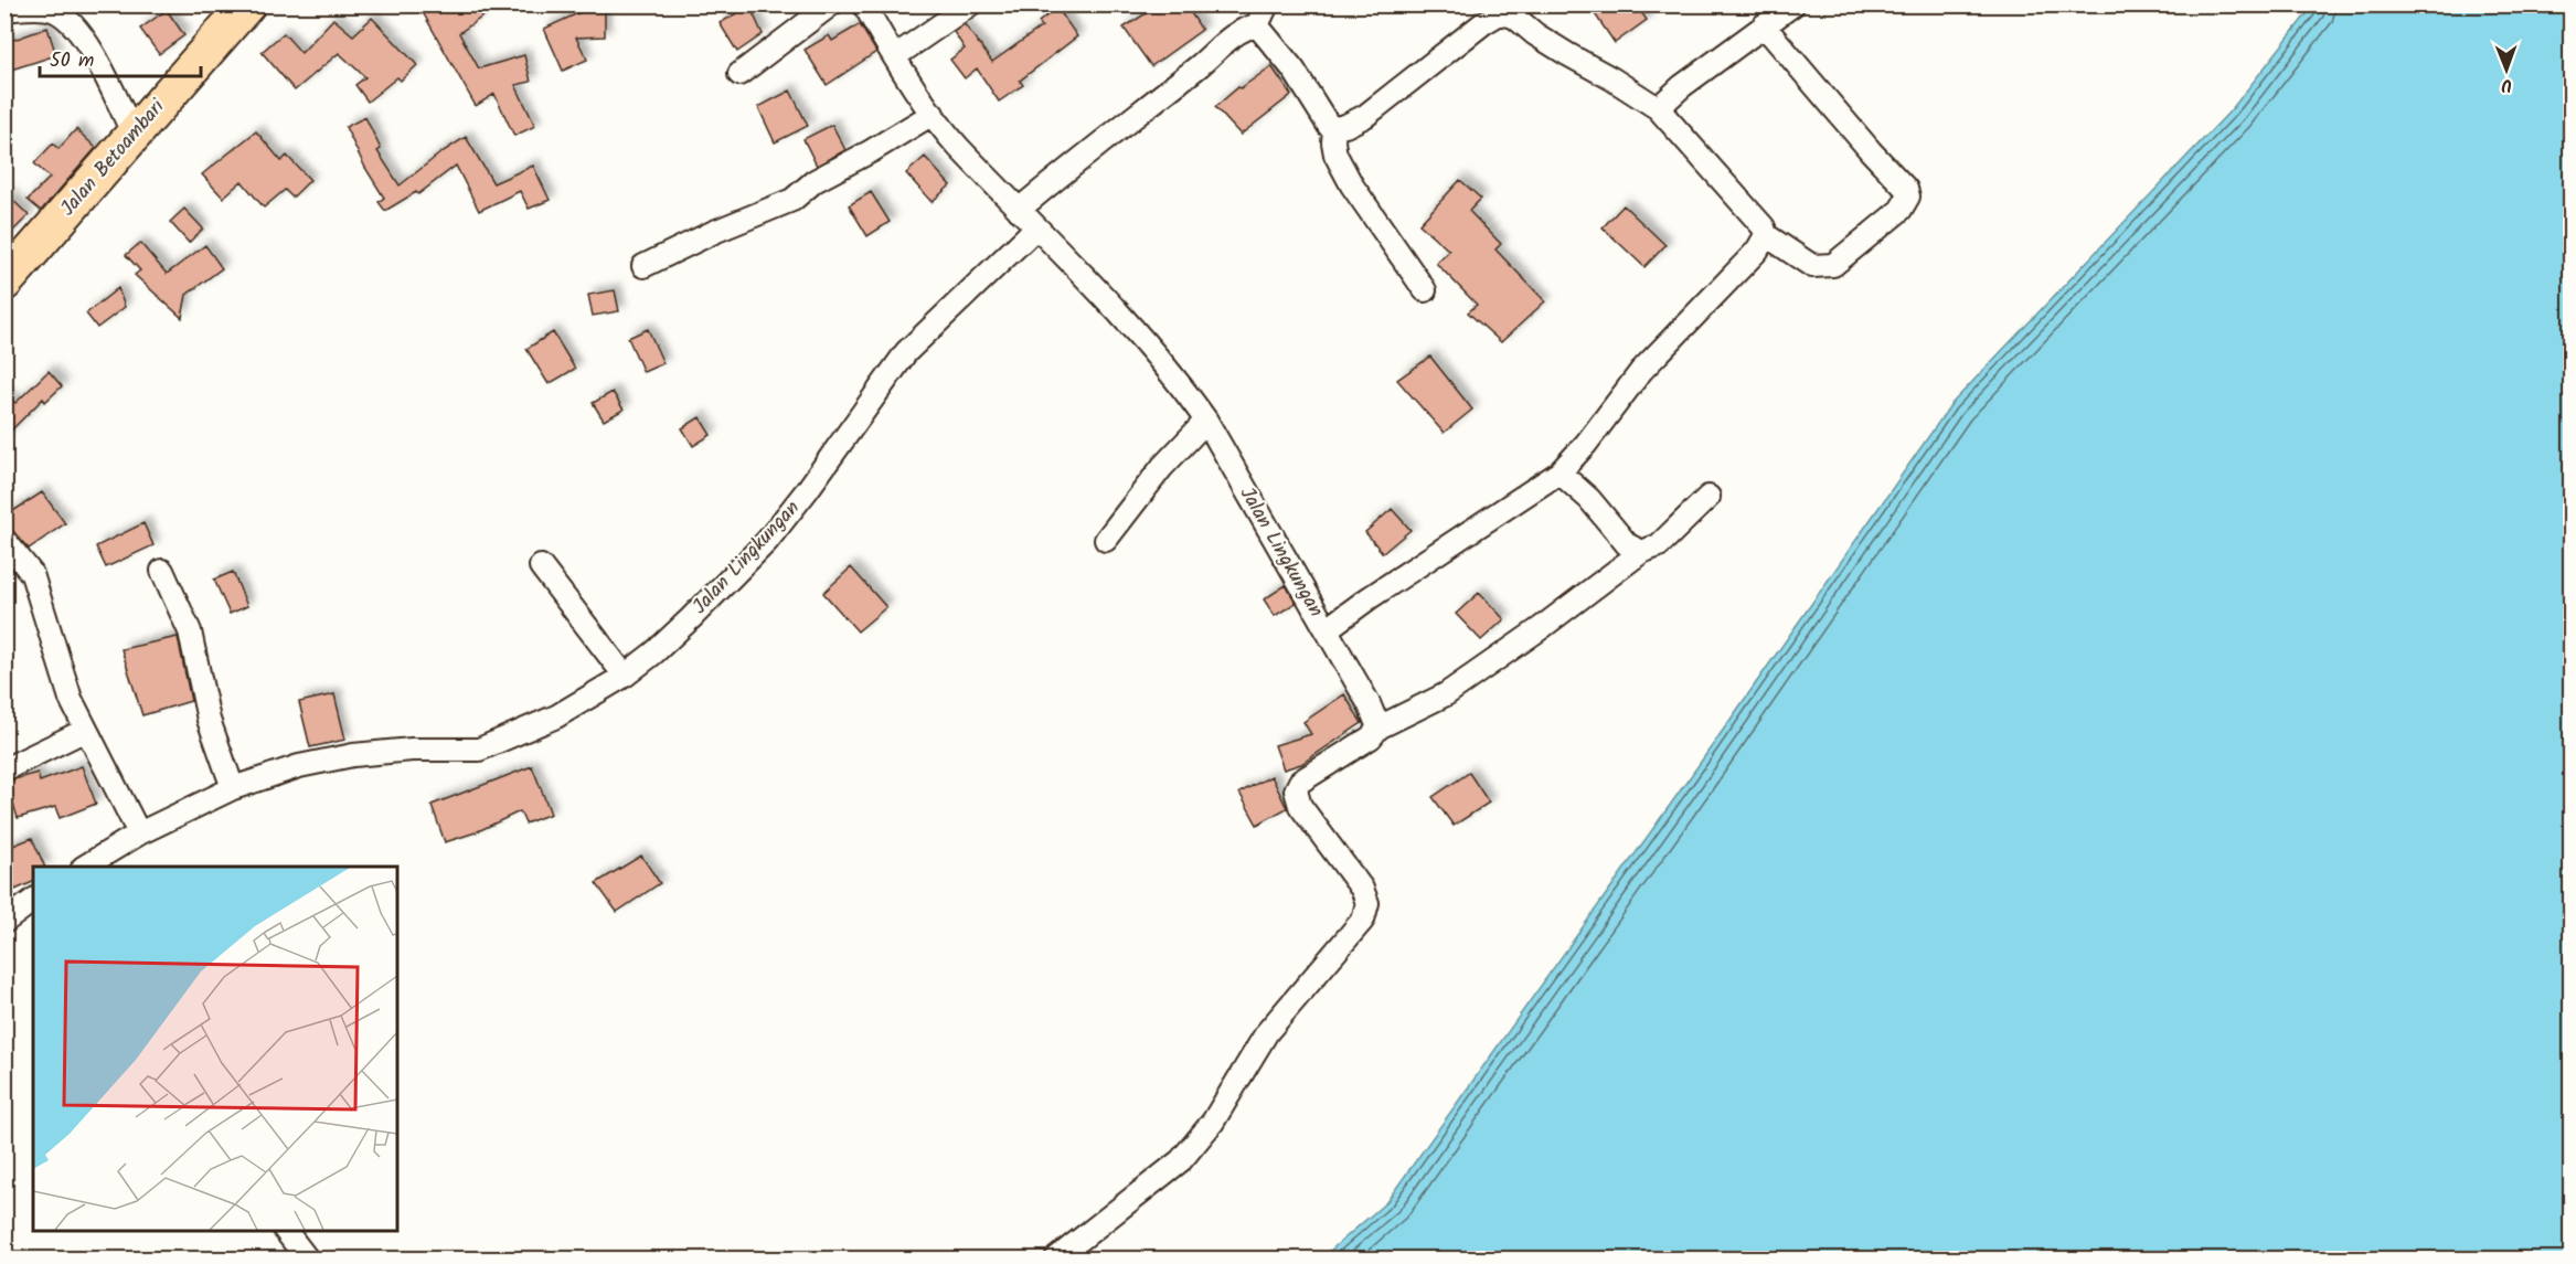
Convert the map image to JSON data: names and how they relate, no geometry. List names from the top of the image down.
{
  "streets": {
    "main road": ["Jalan Betoambari"],
    "street": ["Jalan Lingkungan"]
  },
  "scale_bar": "50 m",
  "north": "bottom"
}
